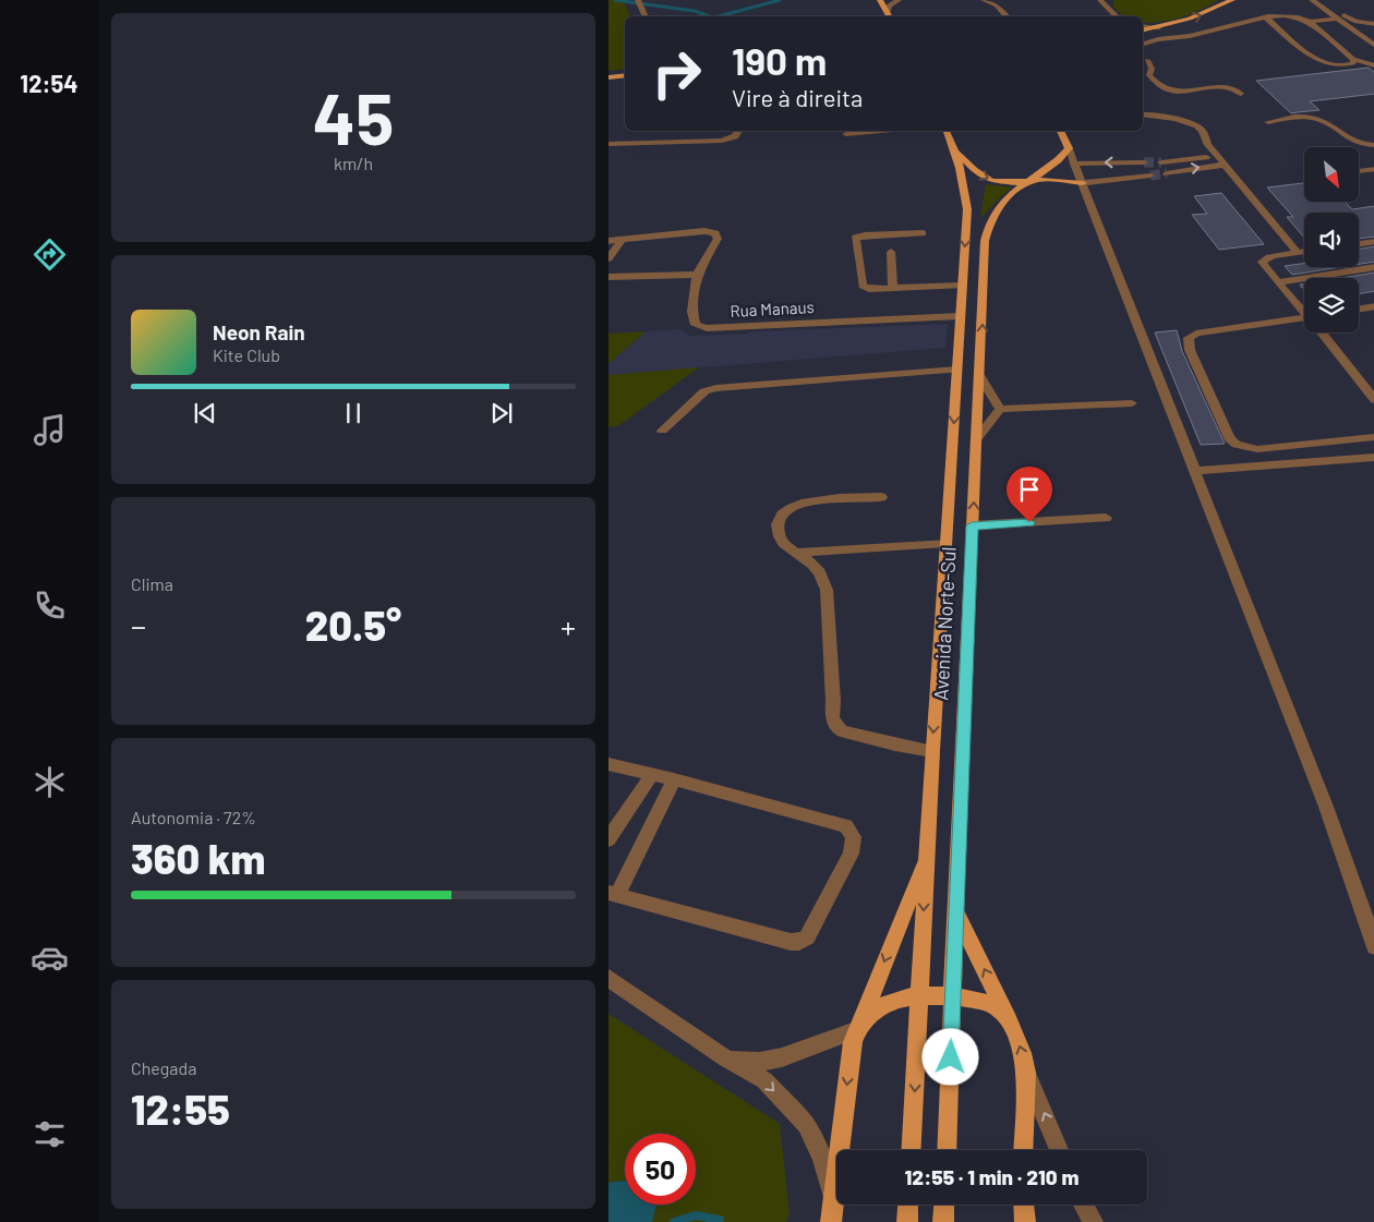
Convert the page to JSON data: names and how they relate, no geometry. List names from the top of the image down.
{
  "streets": {
    "main road": ["Avenida Norte-Sul"],
    "street": ["Rua Manaus"]
  },
  "crossings": [
    ["Rua Manaus", "Avenida Norte-Sul"]
  ],
  "north": "bottom right",
  "page": {
    "tabs": "12:54",
    "tile": [
      ["45", "km/h"],
      "Clima",
      ["Autonomia · 72%", "360 km"],
      ["Chegada", "12:55"]
    ],
    "turn": ["190 m", "Vire à direita"],
    "song": ["Neon Rain", "Kite Club"],
    "heat": ["−", "20.5°", "+"],
    "limit": "50",
    "trip": "12:55 · 1 min · 210 m"
  }
}
